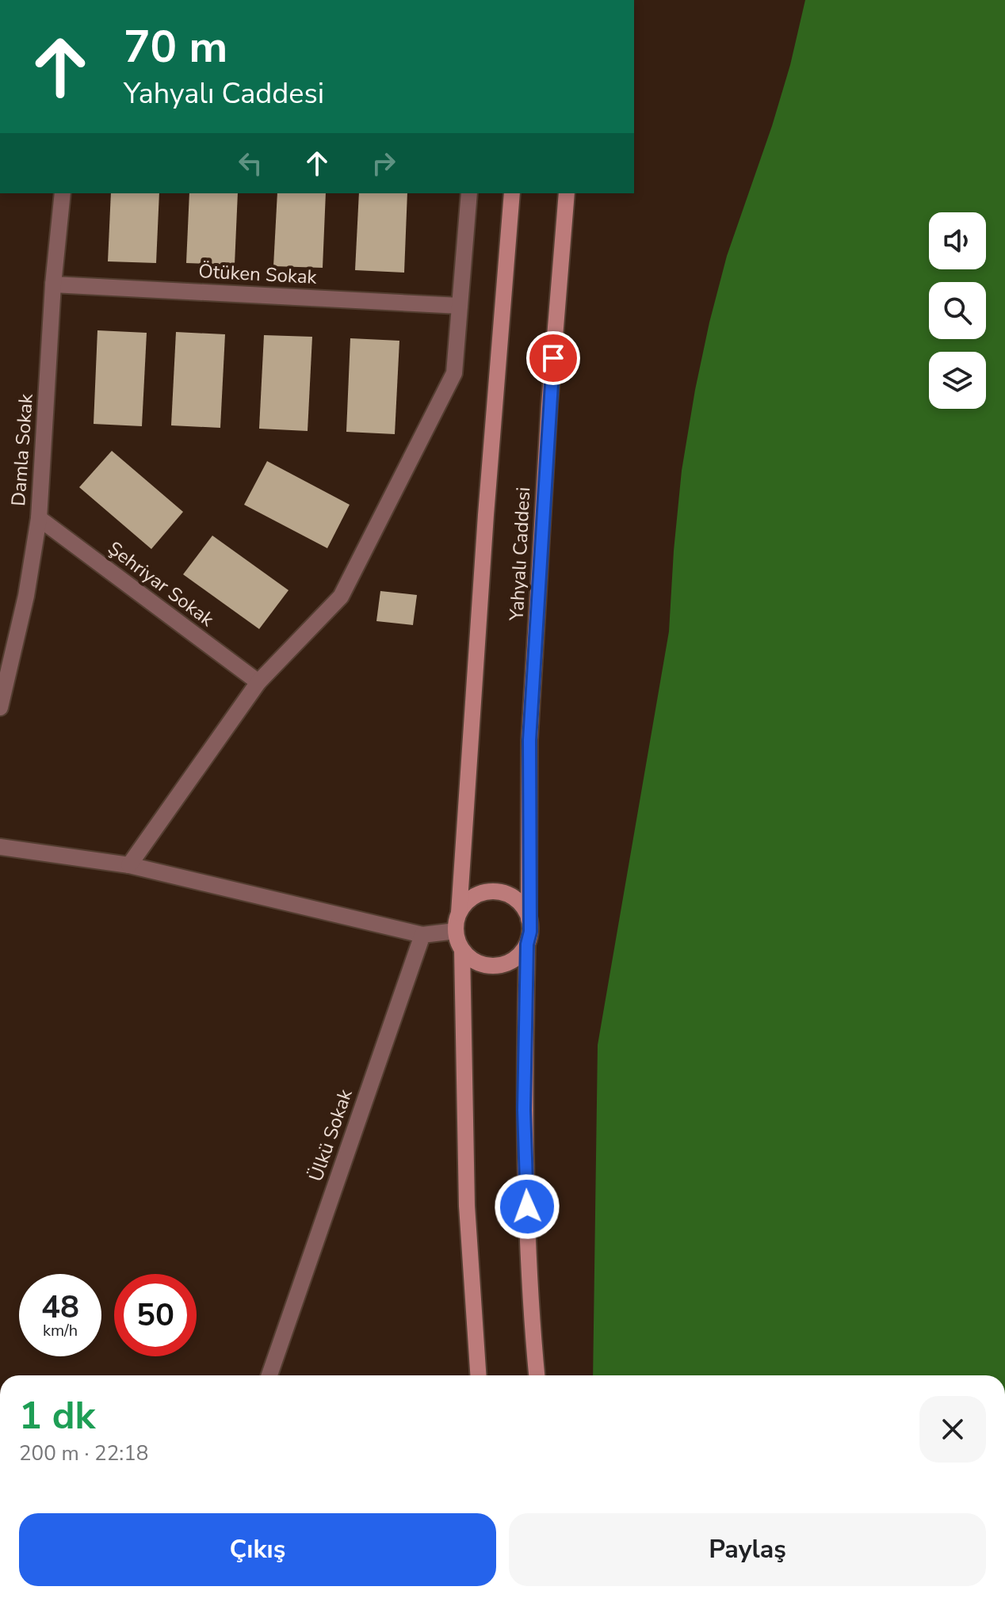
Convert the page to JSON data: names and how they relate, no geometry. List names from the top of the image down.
{
  "streets": {
    "main road": ["Yahyalı Caddesi"],
    "street": [
      "Ötüken Sokak",
      "Damla Sokak",
      "Şehriyar Sokak",
      "Ülkü Sokak"
    ]
  },
  "crossings": [
    ["Ötüken Sokak", "Damla Sokak"],
    ["Damla Sokak", "Şehriyar Sokak"]
  ],
  "page": {
    "turn": ["70 m", "Yahyalı Caddesi"],
    "speed": "48 km/h",
    "limit": "50",
    "heading": ["1 dk", "200 m · 22:18"],
    "buttons": ["Çıkış", "Paylaş"]
  }
}
